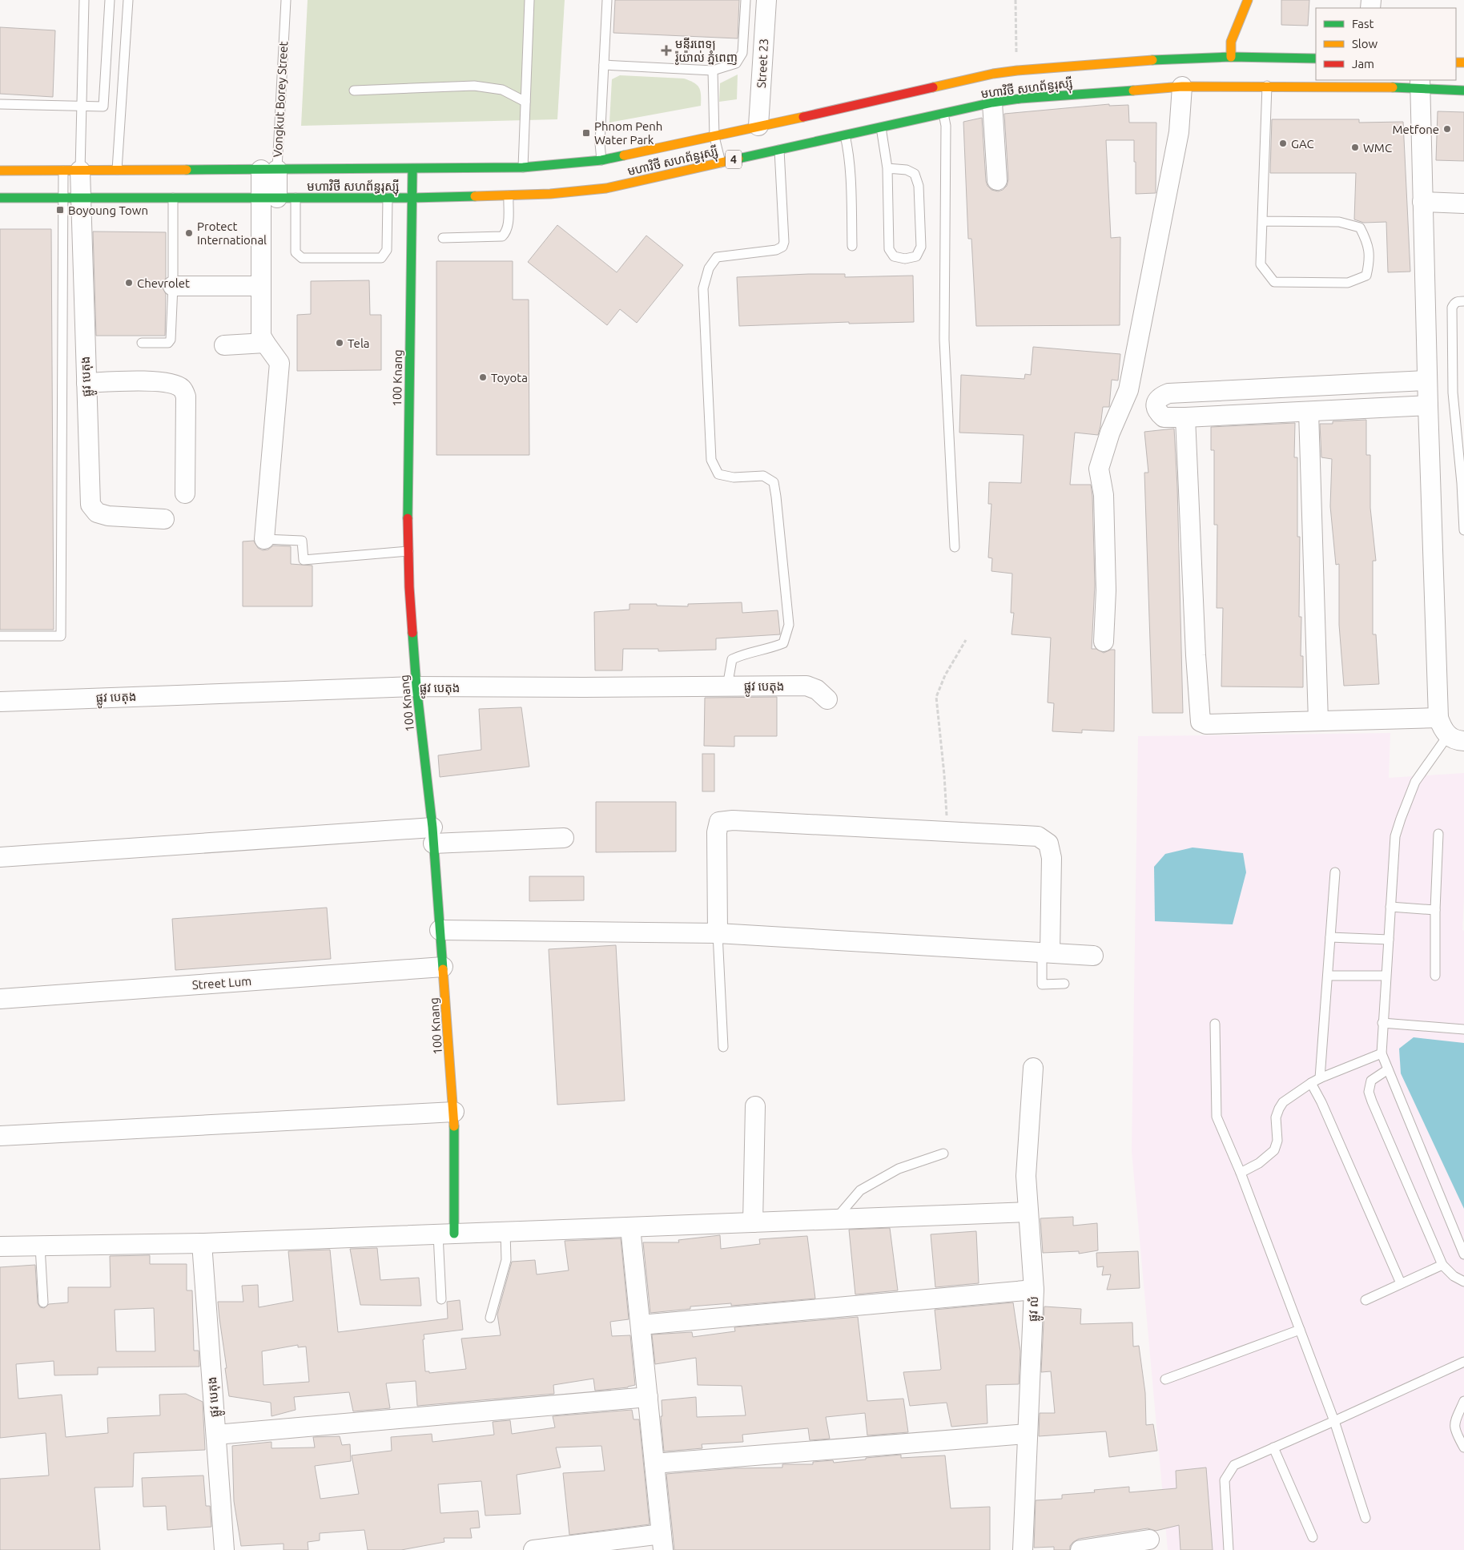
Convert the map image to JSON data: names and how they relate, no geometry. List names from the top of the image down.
{
  "streets": {
    "main road": ["មហាវិថី សហព័ន្ធរុស្ស៊ី", "4", "100 Knang"],
    "street": [
      "Street 23",
      "Vongkut Borey Street",
      "ផ្លូវ បេតុង",
      "Street Lum",
      "ផ្លូវ លំ"
    ]
  },
  "crossings": [
    ["Street 23", "មហាវិថី សហព័ន្ធរុស្ស៊ី"],
    ["មហាវិថី សហព័ន្ធរុស្ស៊ី", "Vongkut Borey Street"],
    ["មហាវិថី សហព័ន្ធរុស្ស៊ី", "ផ្លូវ បេតុង"],
    ["មហាវិថី សហព័ន្ធរុស្ស៊ី", "100 Knang"],
    ["ផ្លូវ បេតុង", "100 Knang"],
    ["100 Knang", "Street Lum"]
  ],
  "places": {
    "health": ["មន្ទីរពេទ្យ រ៉ូយ៉ាល់ ភ្នំពេញ"],
    "other": [
      "Metfone",
      "GAC",
      "WMC",
      "Protect International",
      "Chevrolet",
      "Tela",
      "Toyota"
    ],
    "transit": ["Phnom Penh Water Park", "Boyoung Town"]
  },
  "legend": ["Fast", "Slow", "Jam"]
}
